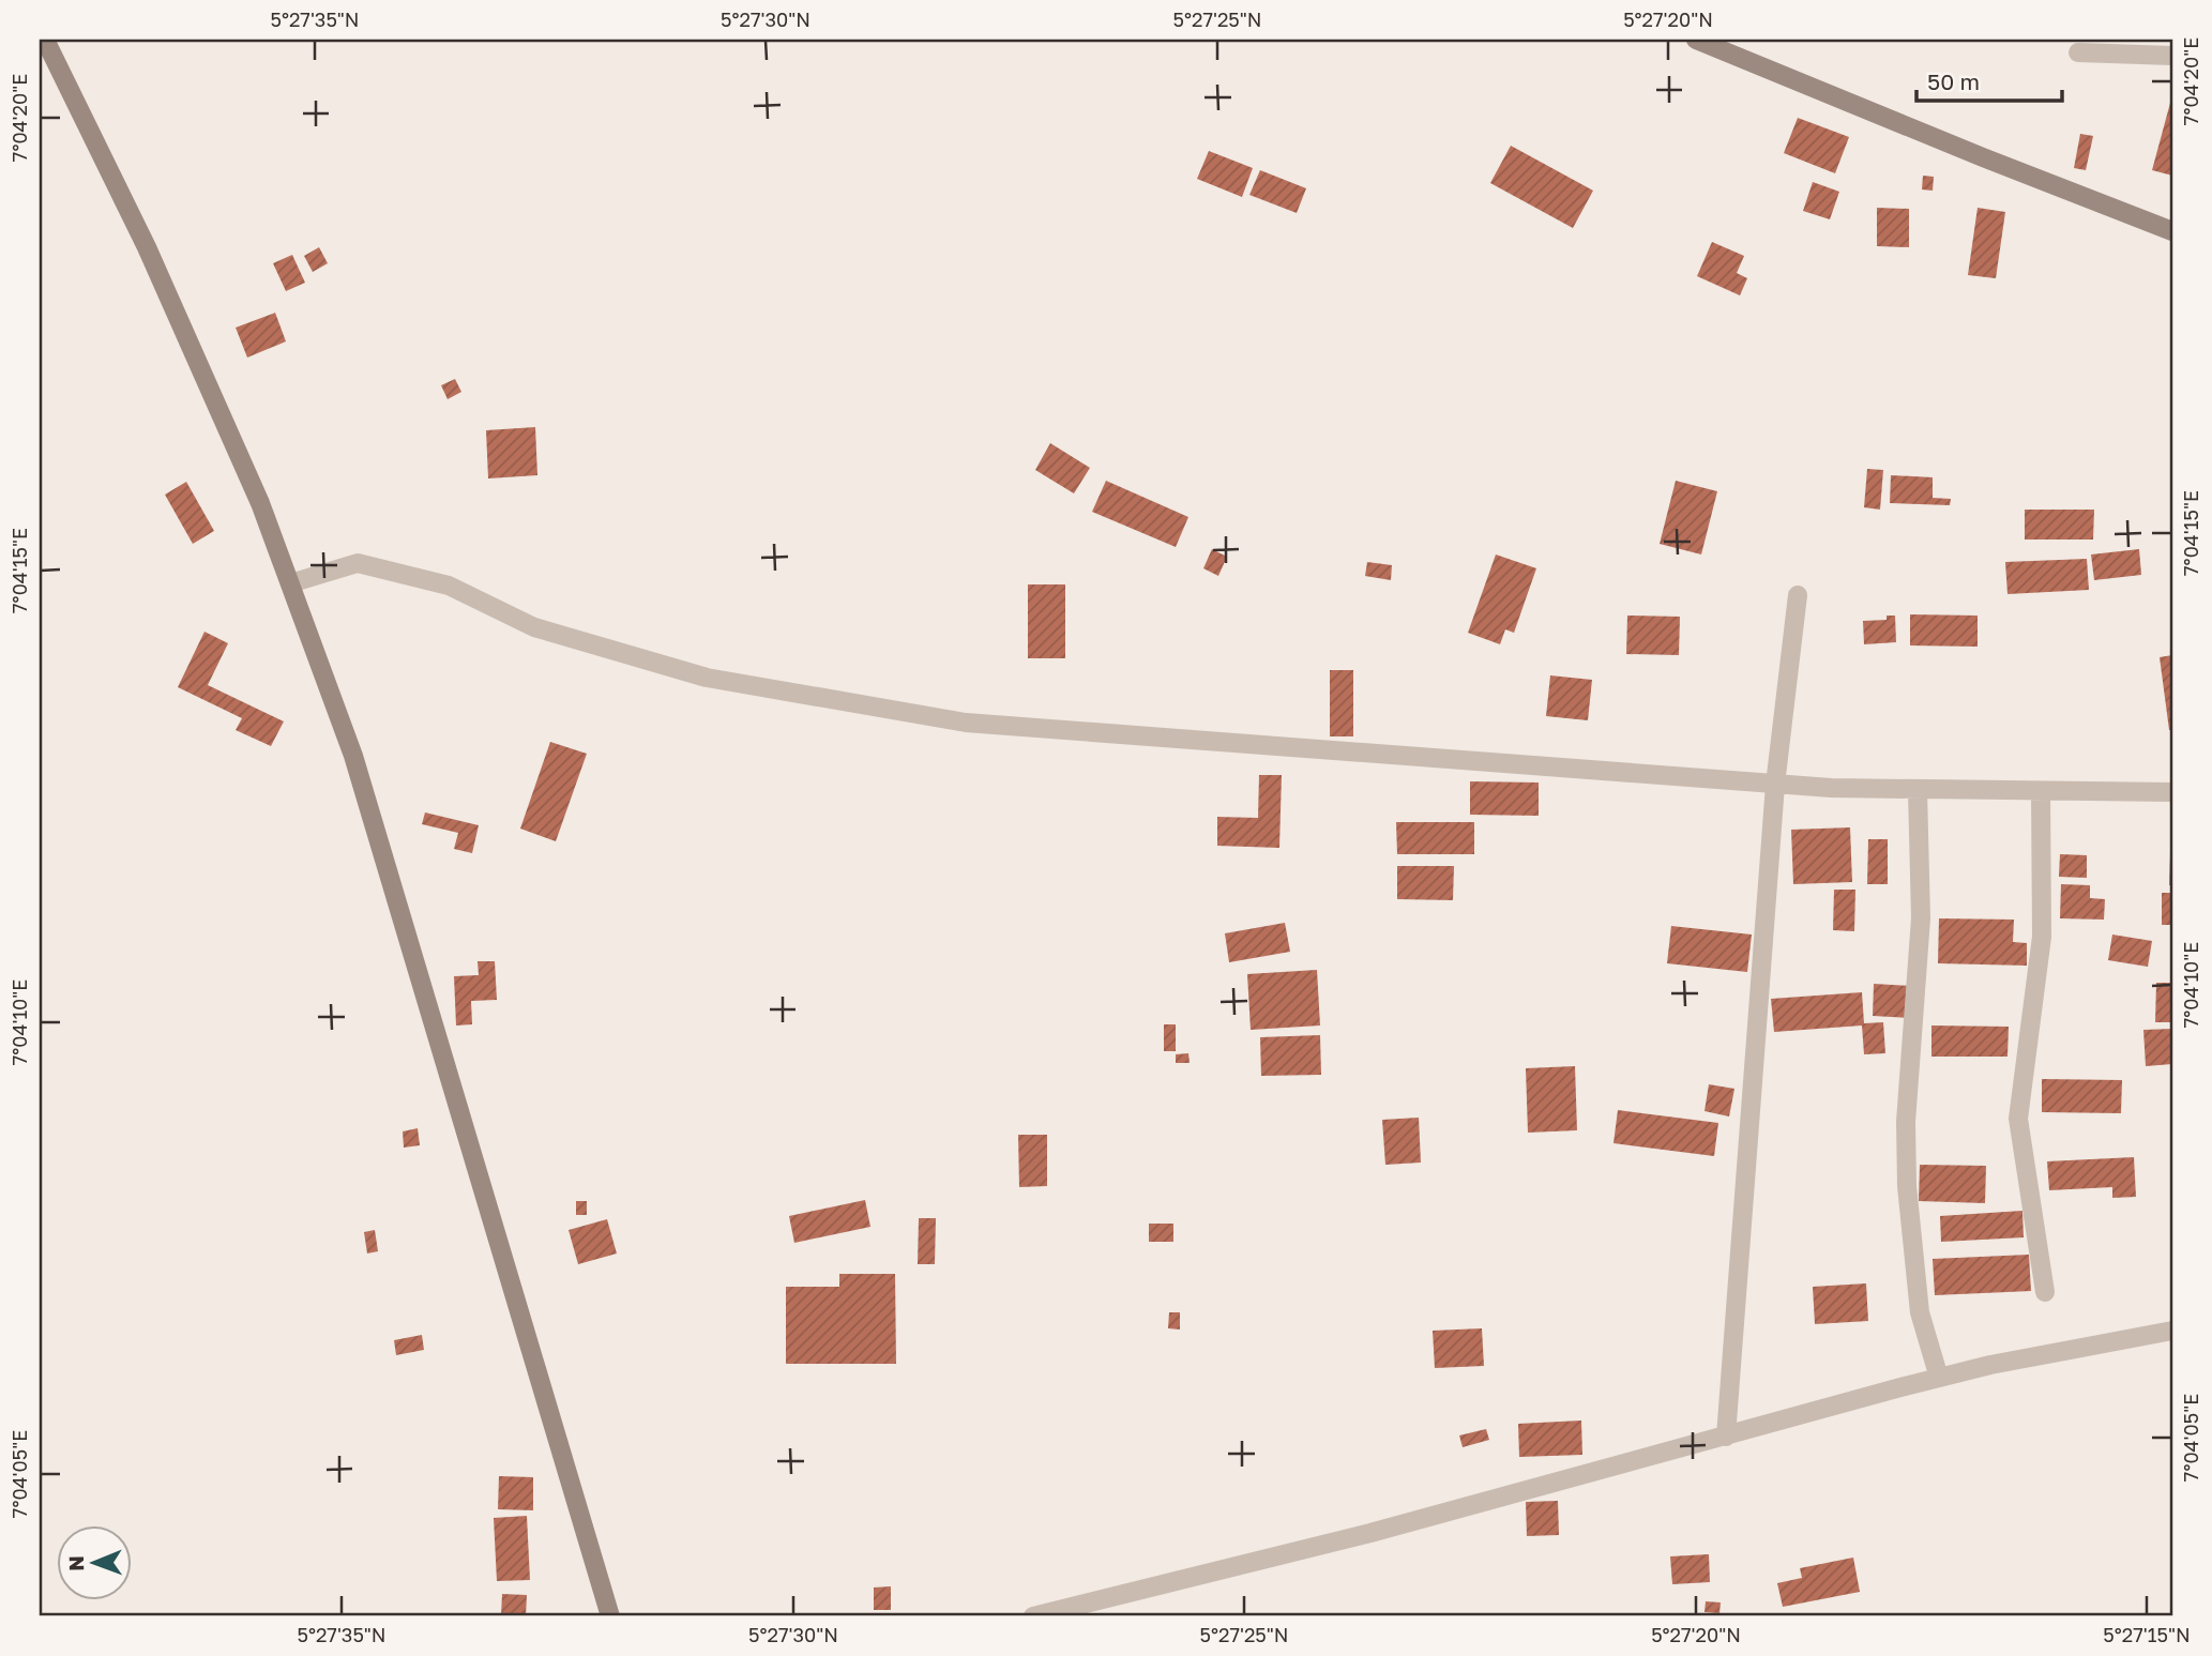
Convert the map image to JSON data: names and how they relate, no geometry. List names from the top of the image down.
{
  "scale_bar": "50 m",
  "north": "left",
  "coordinates": [
    "5°27'35\"N",
    "5°27'30\"N",
    "5°27'25\"N",
    "5°27'20\"N",
    "7°04'20\"E",
    "7°04'15\"E",
    "7°04'10\"E",
    "7°04'05\"E",
    "5°27'15\"N"
  ]
}
